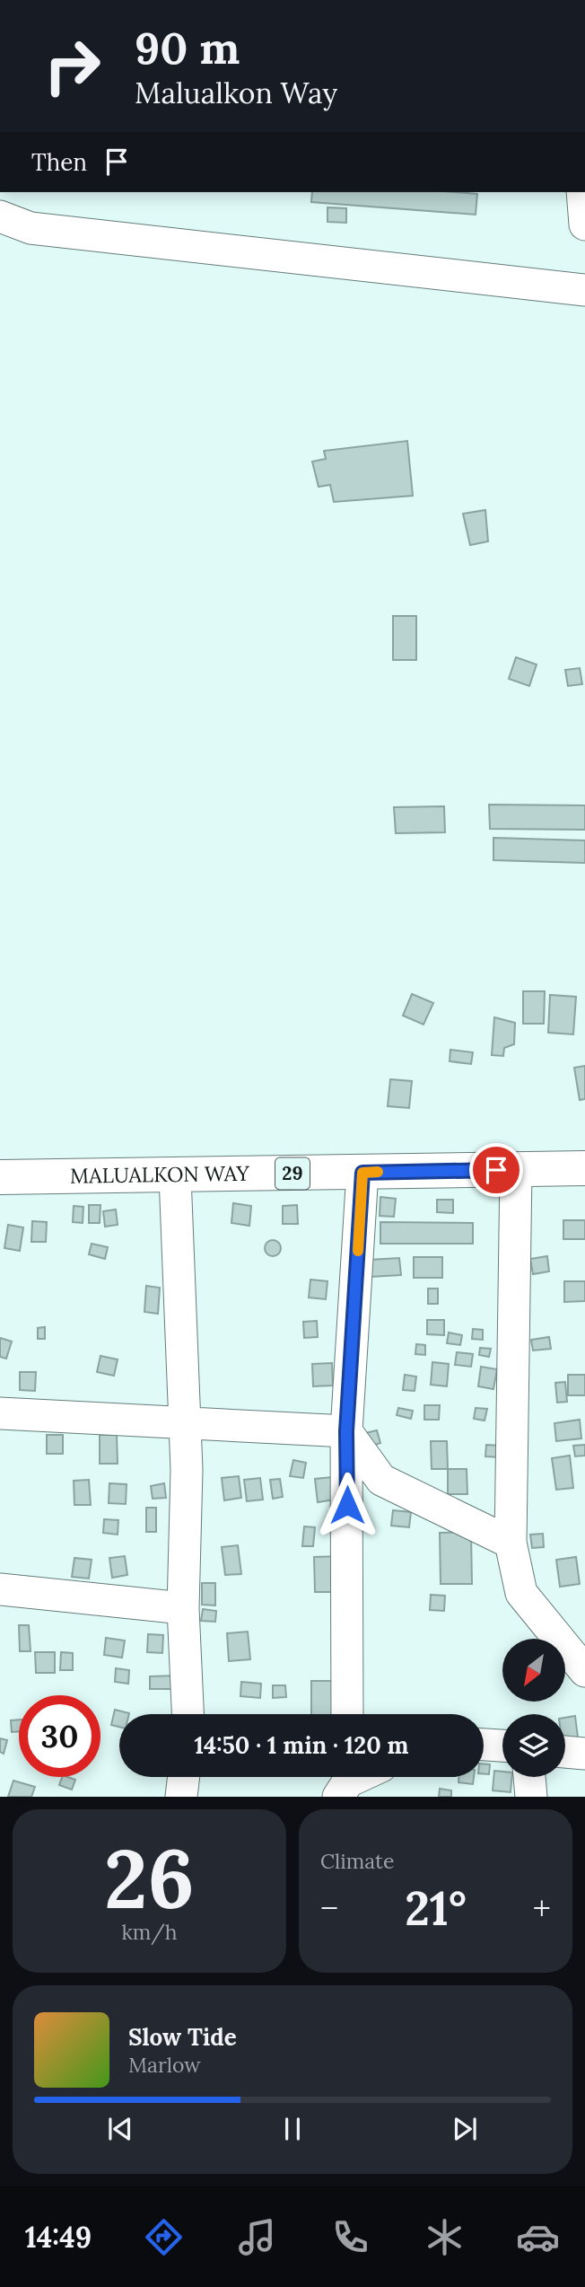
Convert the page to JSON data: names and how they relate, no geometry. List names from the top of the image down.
{
  "streets": {
    "main road": ["29", "MALUALKON WAY"]
  },
  "north": "bottom left",
  "page": {
    "turn": ["90 m", "Malualkon Way"],
    "then": "Then",
    "limit": "30",
    "trip": "14:50 · 1 min · 120 m",
    "tile": [
      ["26", "km/h"],
      "Climate"
    ],
    "heat": ["−", "21°", "+"],
    "song": ["Slow Tide", "Marlow"],
    "tabs": "14:49"
  }
}
